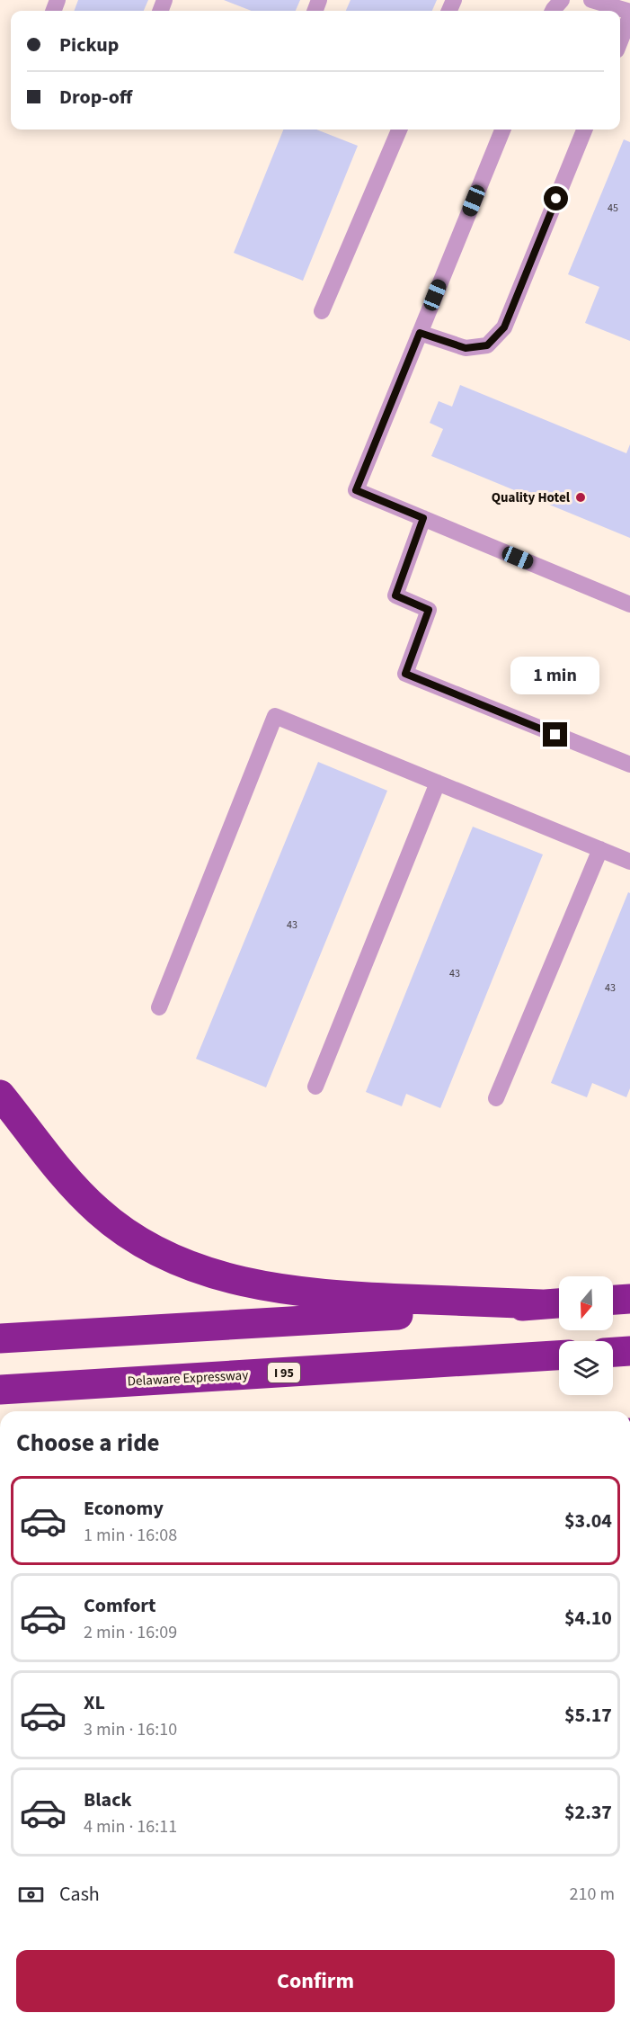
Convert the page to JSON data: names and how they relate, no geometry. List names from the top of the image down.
{
  "streets": {
    "highway": ["I 95", "Delaware Expressway"]
  },
  "places": ["Quality Hotel"],
  "house_numbers": [
    "45",
    "43",
    "43",
    "43"
  ],
  "north": "bottom",
  "page": {
    "banner": ["Pickup", "Drop-off"],
    "bubble": "1 min",
    "heading": "Choose a ride",
    "list": [
      {
        "name": "Economy",
        "note": "1 min · 16:08",
        "value": "$3.04"
      },
      {
        "name": "Comfort",
        "note": "2 min · 16:09",
        "value": "$4.10"
      },
      {
        "name": "XL",
        "note": "3 min · 16:10",
        "value": "$5.17"
      },
      {
        "name": "Black",
        "note": "4 min · 16:11",
        "value": "$2.37"
      }
    ],
    "pay": ["Cash", "210 m"],
    "buttons": "Confirm"
  }
}
